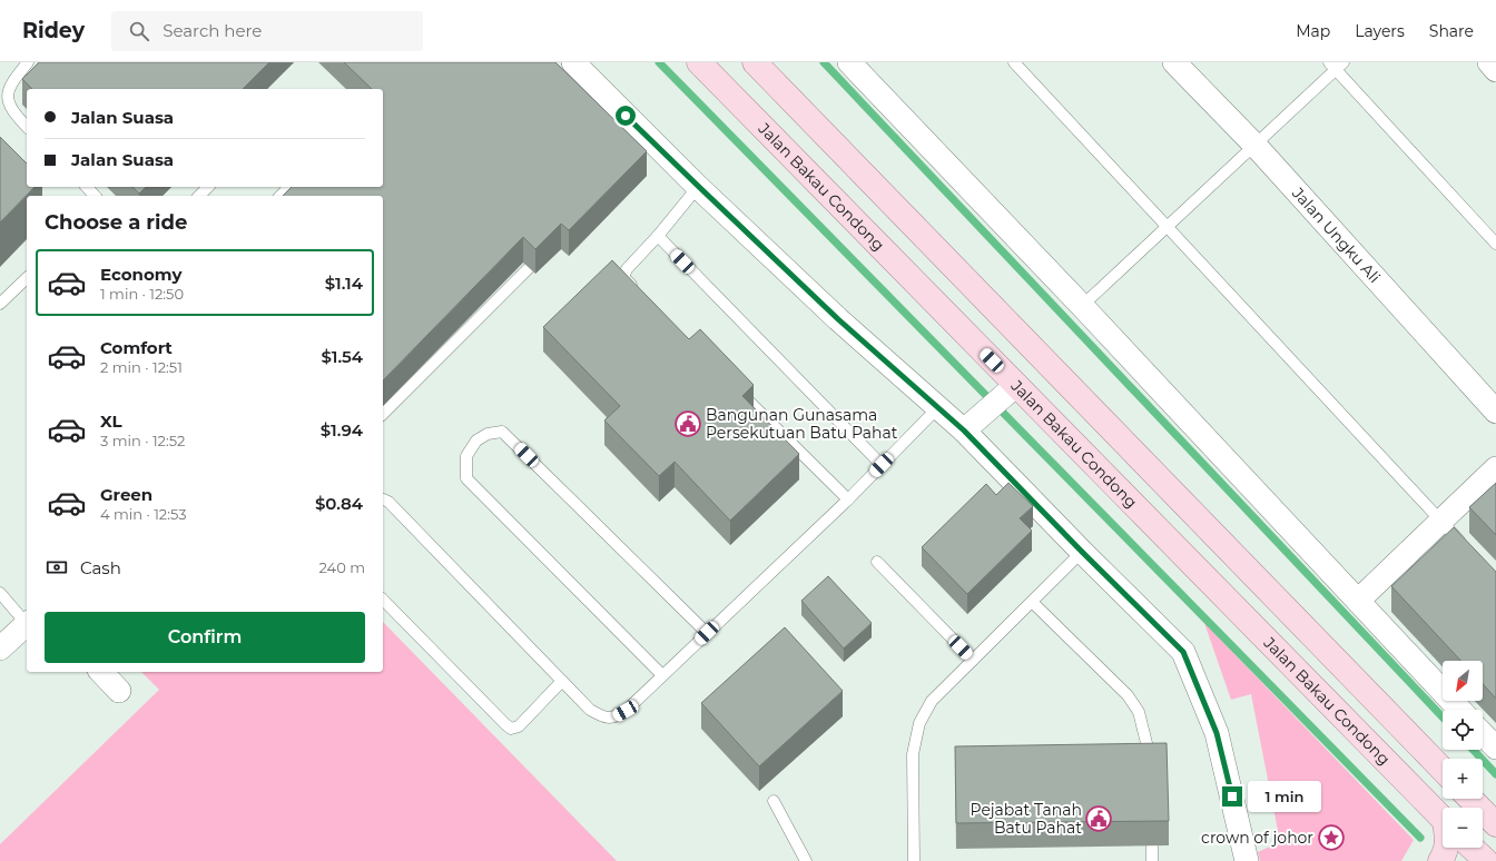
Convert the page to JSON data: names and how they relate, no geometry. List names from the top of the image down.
{
  "streets": {
    "main road": ["Jalan Bakau Condong"],
    "street": ["Jalan Ungku Ali"]
  },
  "places": {
    "public building": ["Bangunan Gunasama Persekutuan Batu Pahat", "Pejabat Tanah Batu Pahat"],
    "place": ["crown of johor"]
  },
  "north": "bottom left",
  "page": {
    "header": "Ridey",
    "search": "Search here",
    "nav": ["Map", "Layers", "Share"],
    "banner": ["Jalan Suasa", "Jalan Suasa"],
    "heading": "Choose a ride",
    "list": [
      {
        "name": "Economy",
        "note": "1 min · 12:50",
        "value": "$1.14"
      },
      {
        "name": "Comfort",
        "note": "2 min · 12:51",
        "value": "$1.54"
      },
      {
        "name": "XL",
        "note": "3 min · 12:52",
        "value": "$1.94"
      },
      {
        "name": "Green",
        "note": "4 min · 12:53",
        "value": "$0.84"
      }
    ],
    "pay": ["Cash", "240 m"],
    "buttons": "Confirm",
    "map_buttons": ["+", "−"],
    "bubble": "1 min"
  }
}
